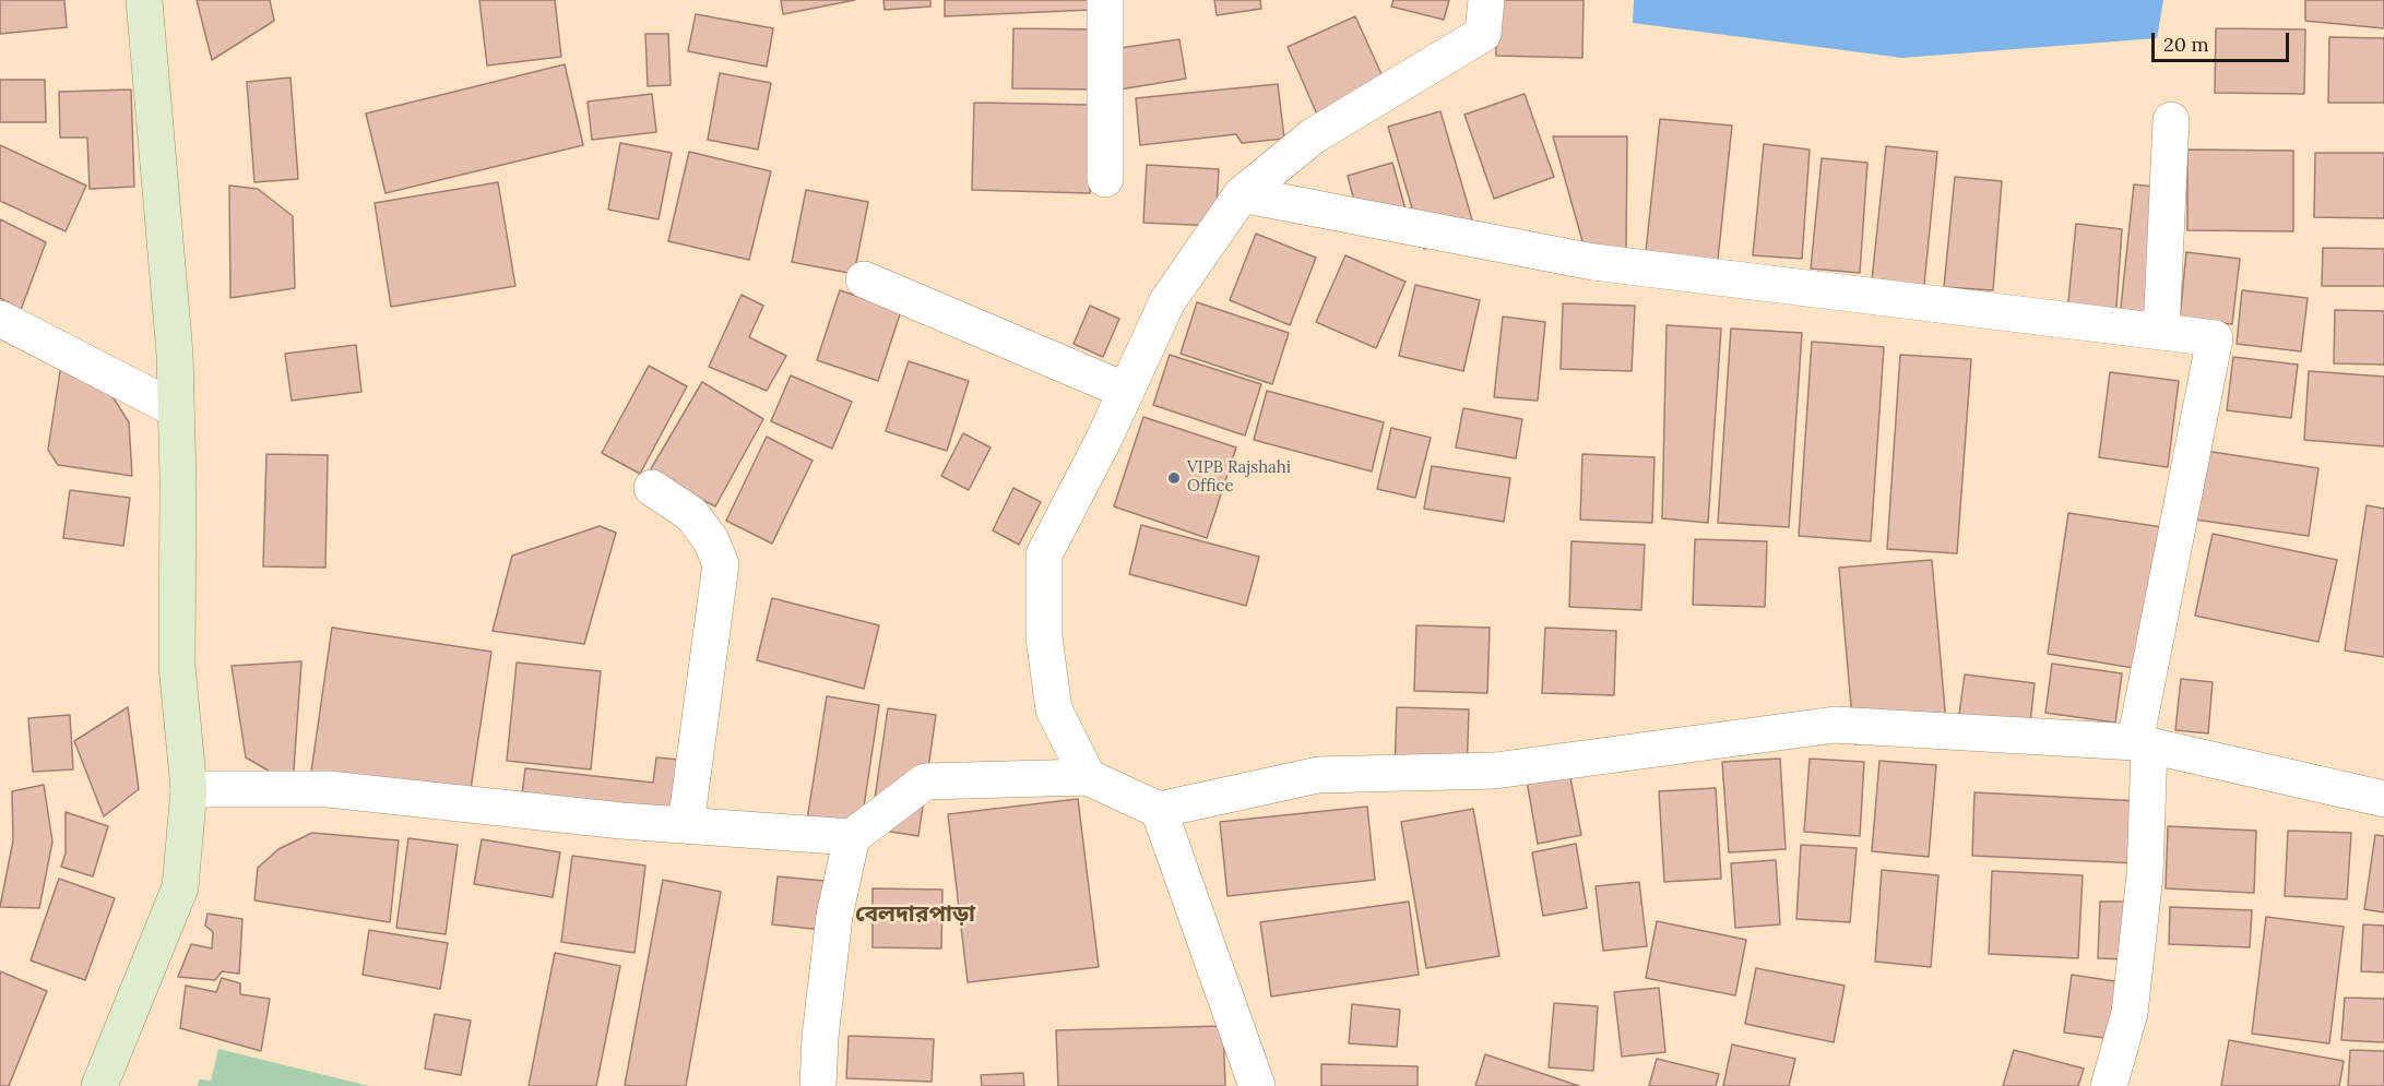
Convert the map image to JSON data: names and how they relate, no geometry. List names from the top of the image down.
{
  "districts": ["বেলদারপাড়া"],
  "places": ["VIPB Rajshahi Office"],
  "scale_bar": "20 m"
}
